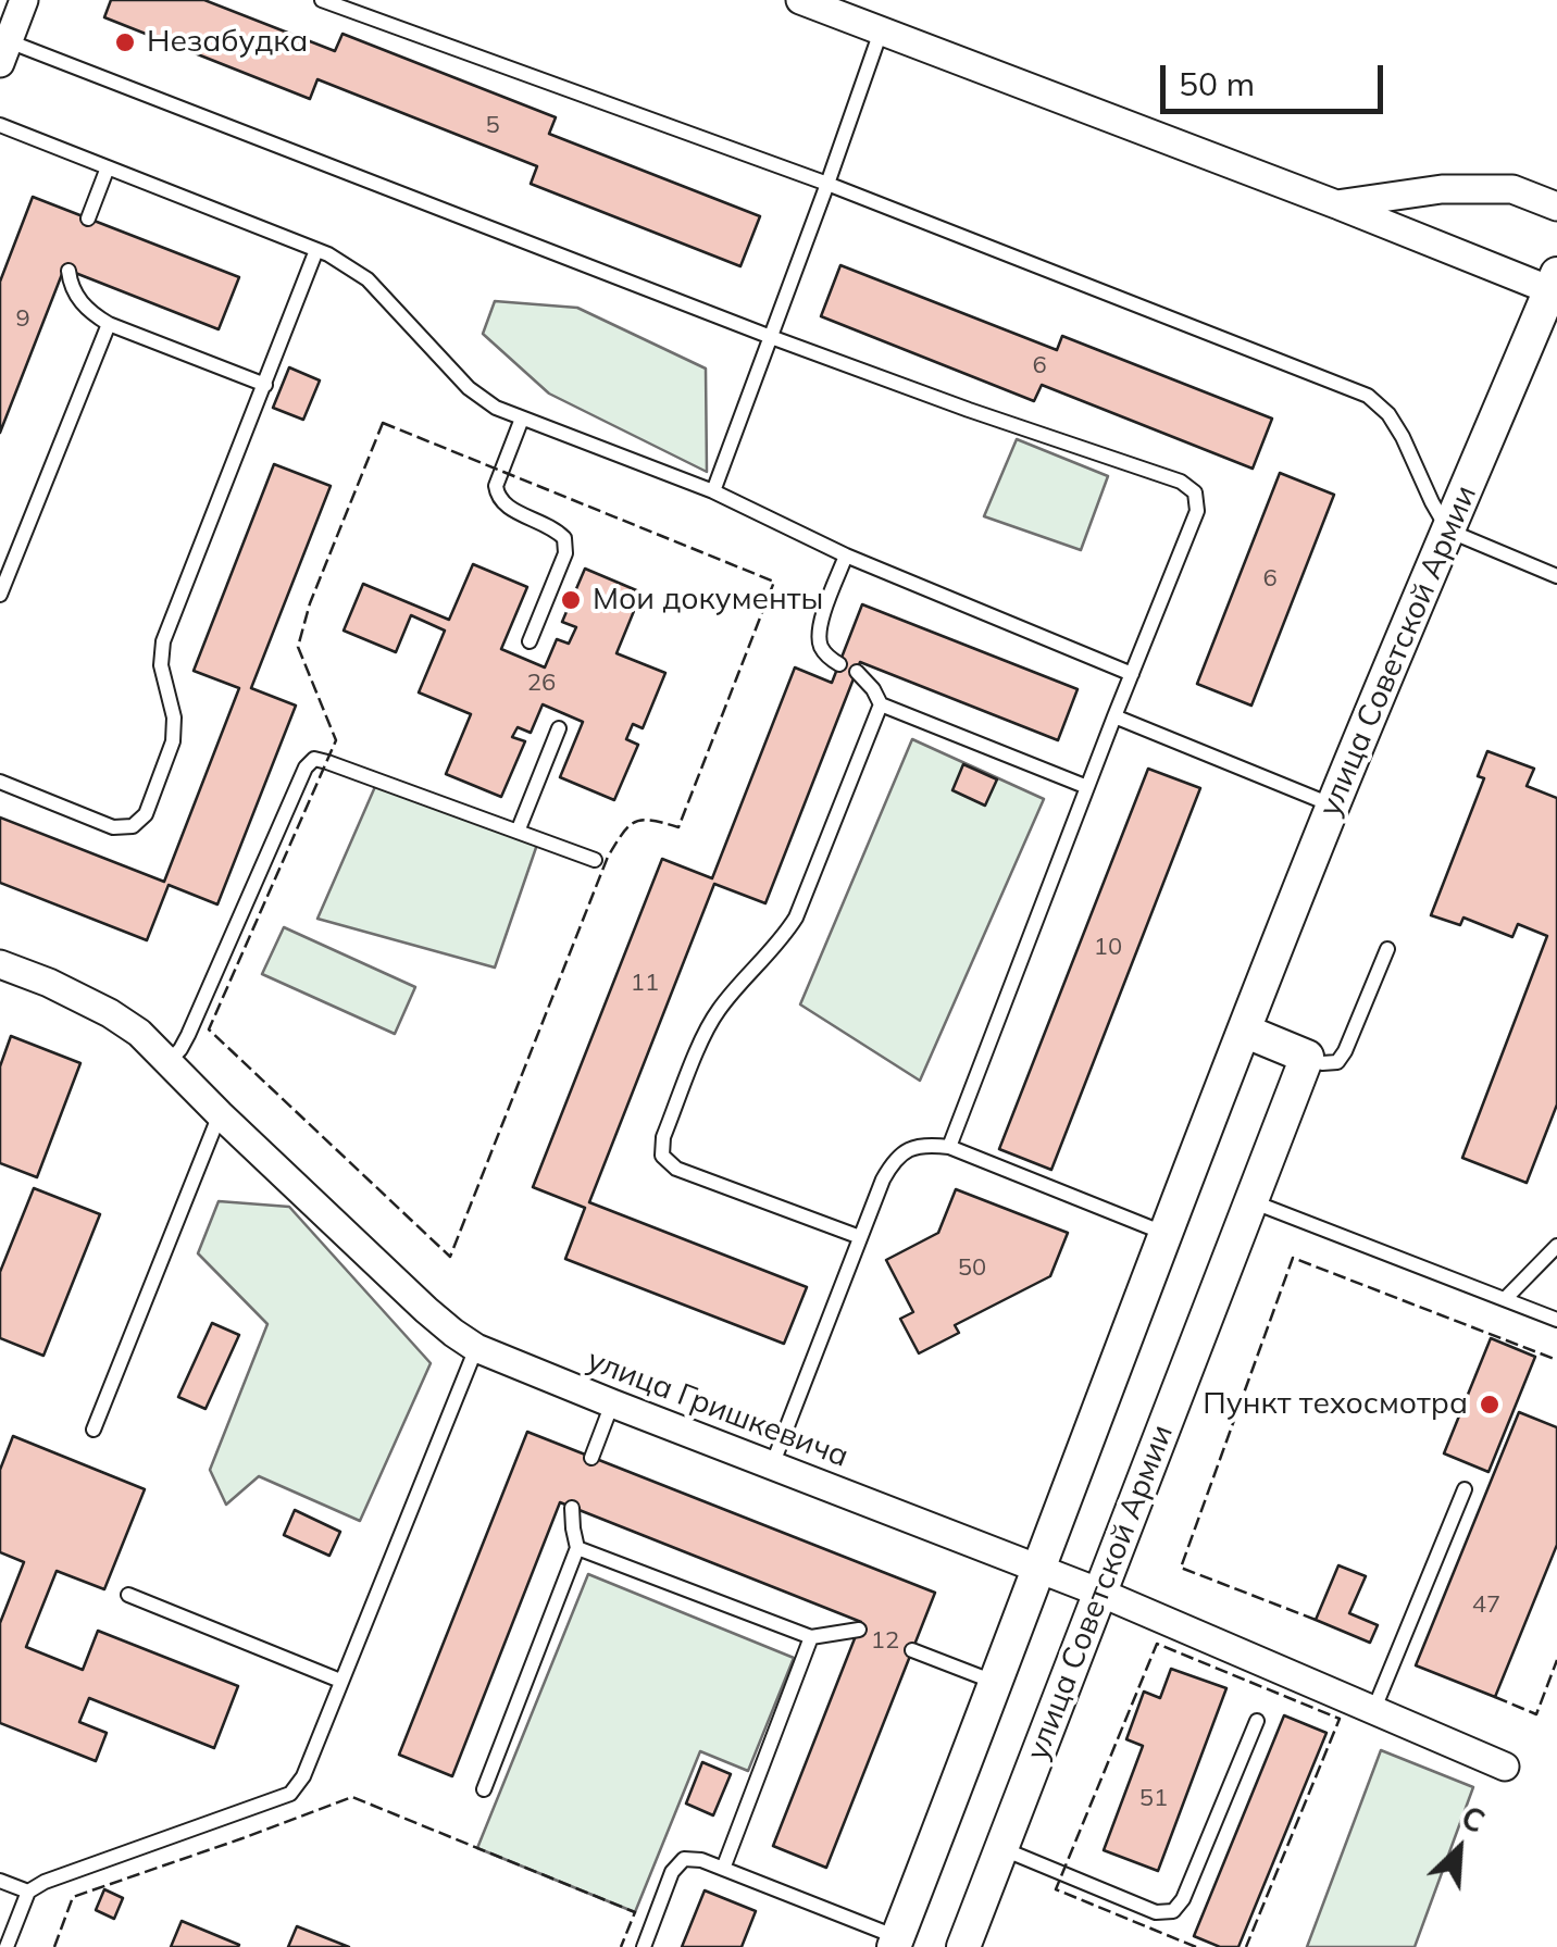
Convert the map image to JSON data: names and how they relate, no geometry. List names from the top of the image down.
{
  "streets": {
    "street": ["улица Советской Армии", "улица Гришкевича"]
  },
  "crossings": [
    ["улица Советской Армии", "улица Гришкевича"]
  ],
  "places": ["Незабудка", "Мои документы", "Пункт техосмотра"],
  "house_numbers": [
    "5",
    "9",
    "6",
    "6",
    "26",
    "10",
    "11",
    "50",
    "47",
    "12",
    "51"
  ],
  "scale_bar": "50 m",
  "north": "top right"
}
